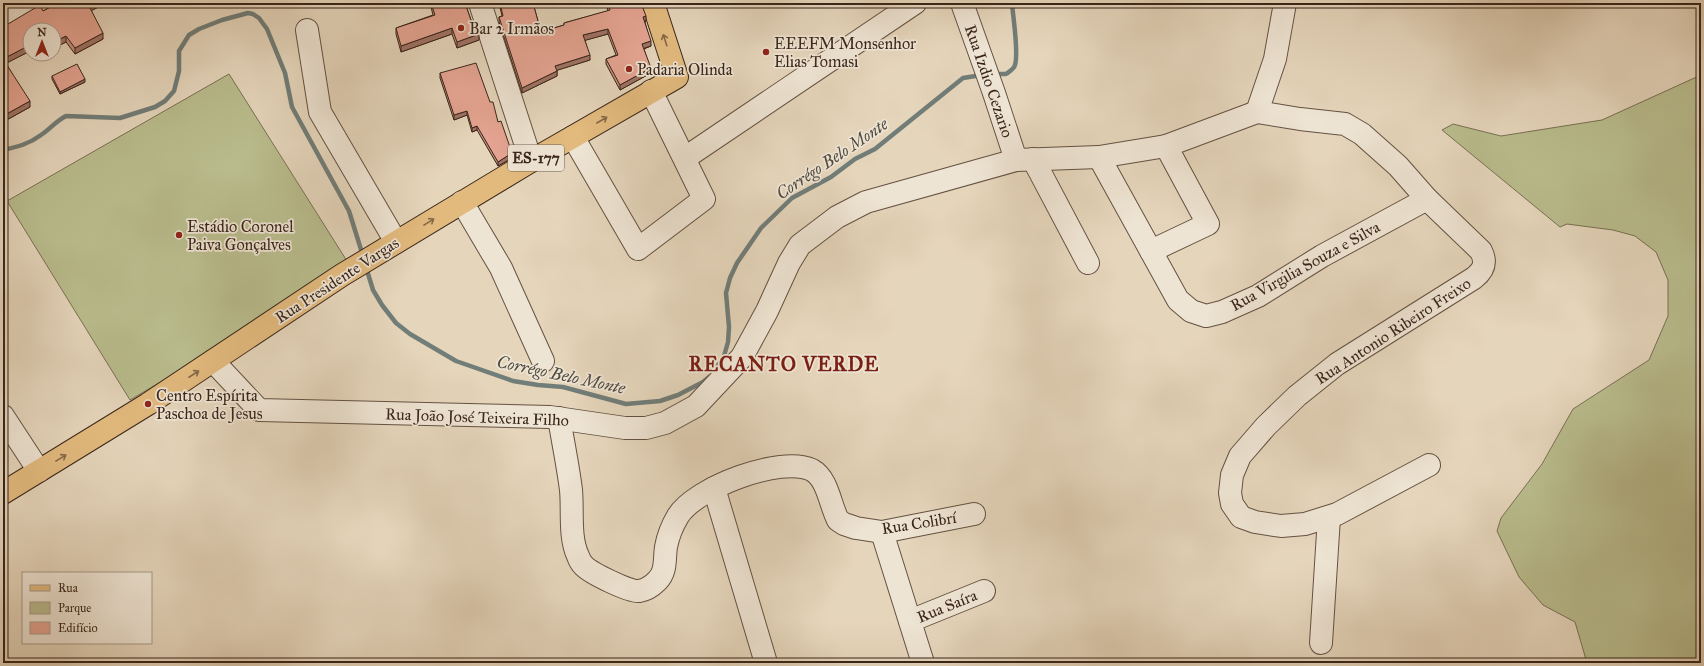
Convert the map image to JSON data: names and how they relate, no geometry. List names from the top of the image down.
{
  "streets": {
    "main road": ["ES-177", "Rua Presidente Vargas"],
    "street": [
      "Rua Izdio Cezario",
      "Rua Virgilia Souza e Silva",
      "Rua Antonio Ribeiro Freixo",
      "Rua João José Teixeira Filho",
      "Rua Colibrí",
      "Rua Saíra"
    ]
  },
  "crossings": [
    ["Rua Izdio Cezario", "Rua João José Teixeira Filho"],
    ["Rua Virgilia Souza e Silva", "Rua Antonio Ribeiro Freixo"],
    ["Rua Virgilia Souza e Silva", "Rua João José Teixeira Filho"],
    ["Rua Presidente Vargas", "Rua João José Teixeira Filho"],
    ["Rua Antonio Ribeiro Freixo", "Rua João José Teixeira Filho"]
  ],
  "one_way": ["Rua Presidente Vargas"],
  "districts": ["RECANTO VERDE"],
  "water": ["Corrégo Belo Monte"],
  "places": [
    "Bar 2 Irmãos",
    "EEEFM Monsenhor Elias Tomasi",
    "Padaria Olinda",
    "Estádio Coronel Paiva Gonçalves",
    "Centro Espírita Paschoa de Jesus"
  ],
  "legend": ["Rua", "Parque", "Edifício"],
  "north": "top"
}
